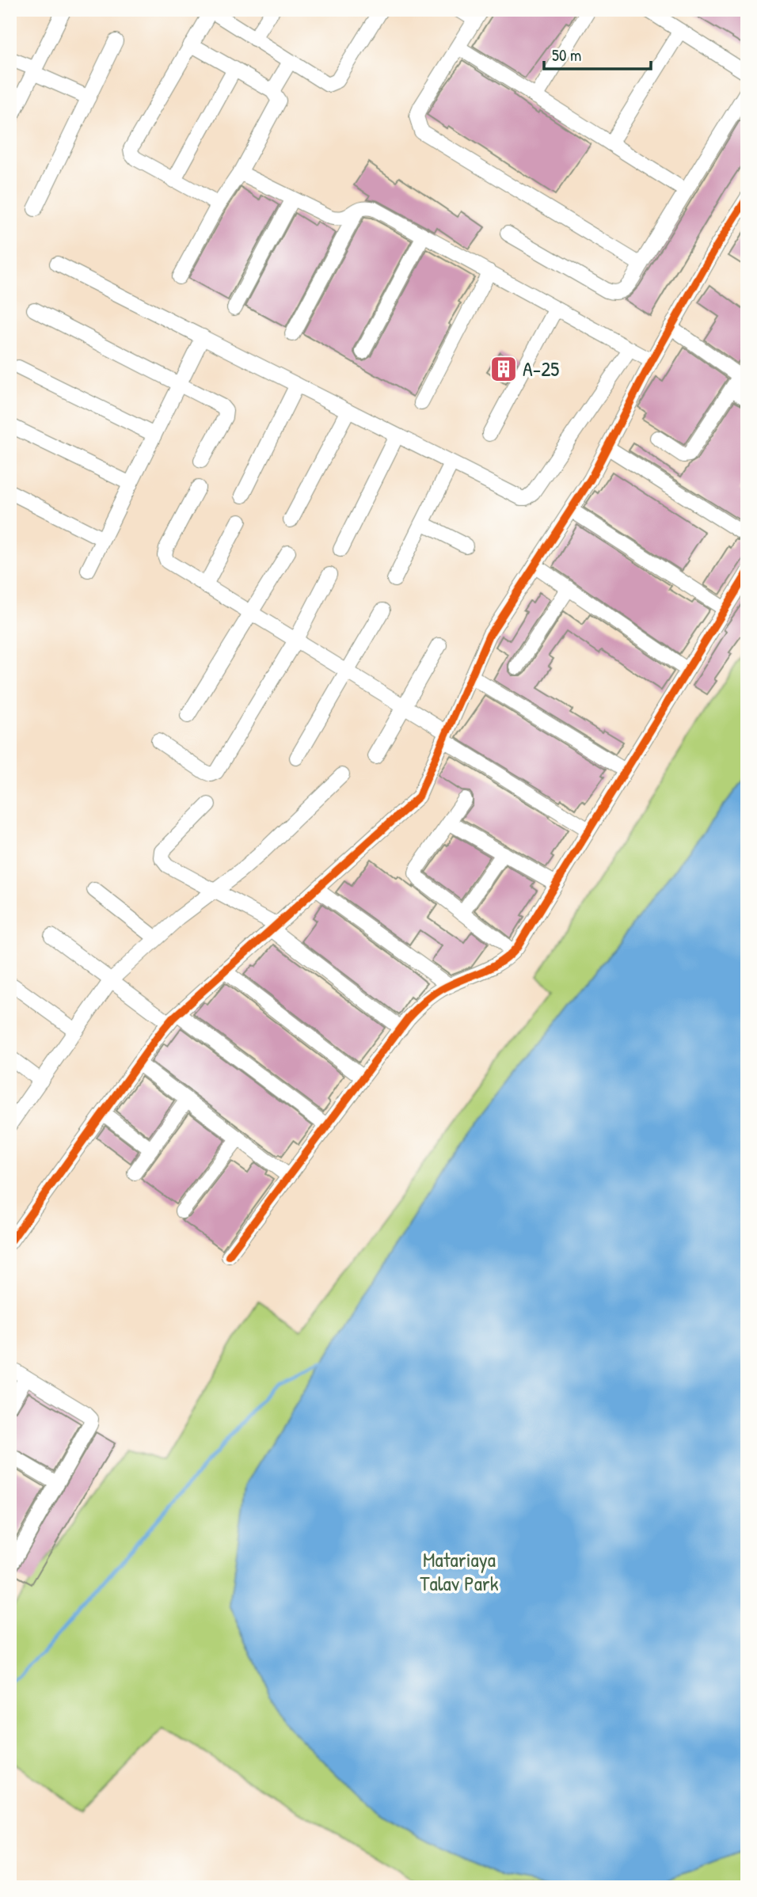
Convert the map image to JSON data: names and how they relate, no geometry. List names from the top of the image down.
{
  "parks": ["Matariaya Talav Park"],
  "places": {
    "building": ["A-25"]
  },
  "scale_bar": "50 m"
}
